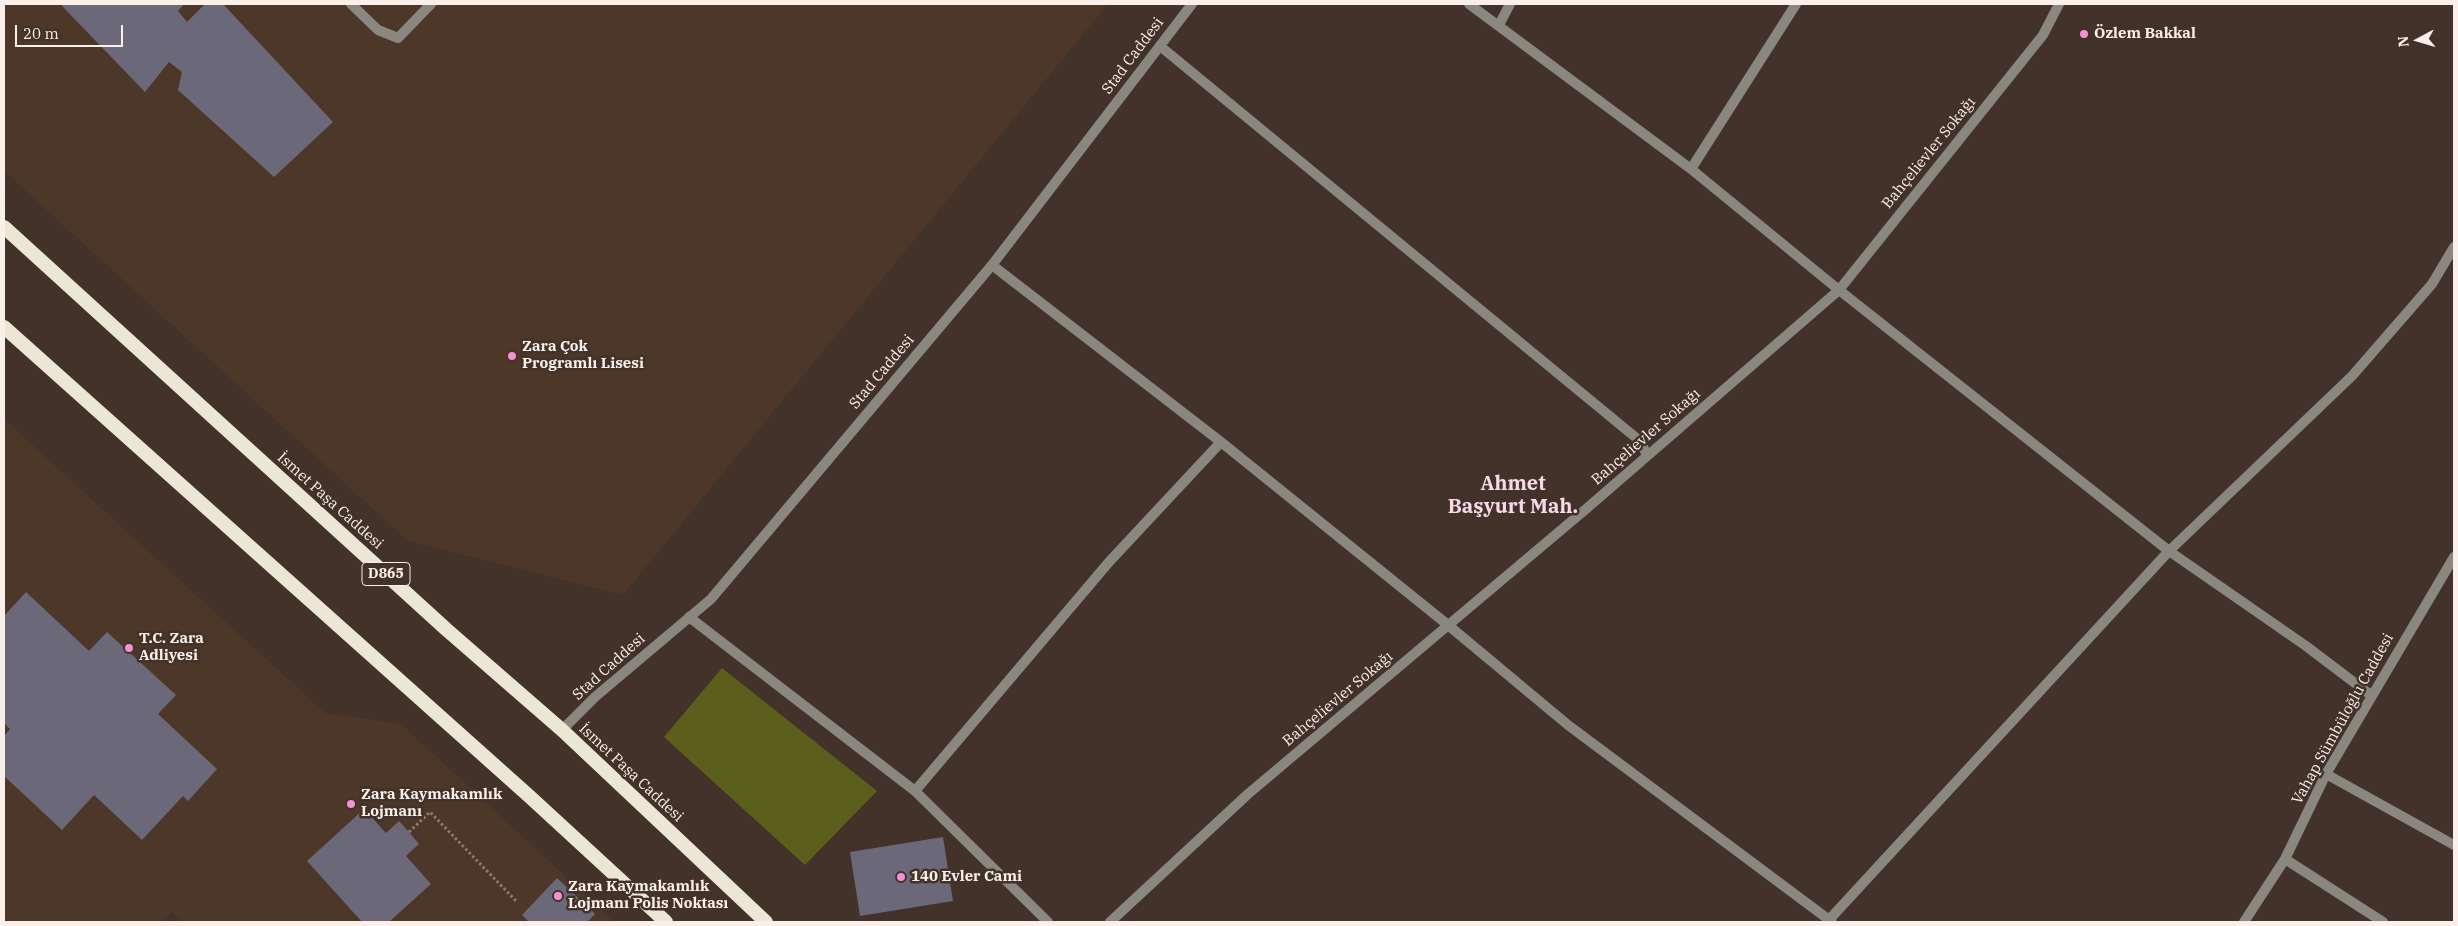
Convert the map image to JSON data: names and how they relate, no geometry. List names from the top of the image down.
{
  "streets": {
    "highway": ["İsmet Paşa Caddesi", "D865"],
    "street": ["Stad Caddesi", "Bahçelievler Sokağı", "Vahap Sümbüloğlu Caddesi"]
  },
  "crossings": [
    ["Stad Caddesi", "İsmet Paşa Caddesi"]
  ],
  "districts": ["Ahmet Başyurt Mah."],
  "places": [
    "Özlem Bakkal",
    "Zara Çok Programlı Lisesi",
    "T.C. Zara Adliyesi",
    "Zara Kaymakamlık Lojmanı",
    "140 Evler Cami",
    "Zara Kaymakamlık Lojmanı Polis Noktası"
  ],
  "scale_bar": "20 m",
  "north": "left"
}
